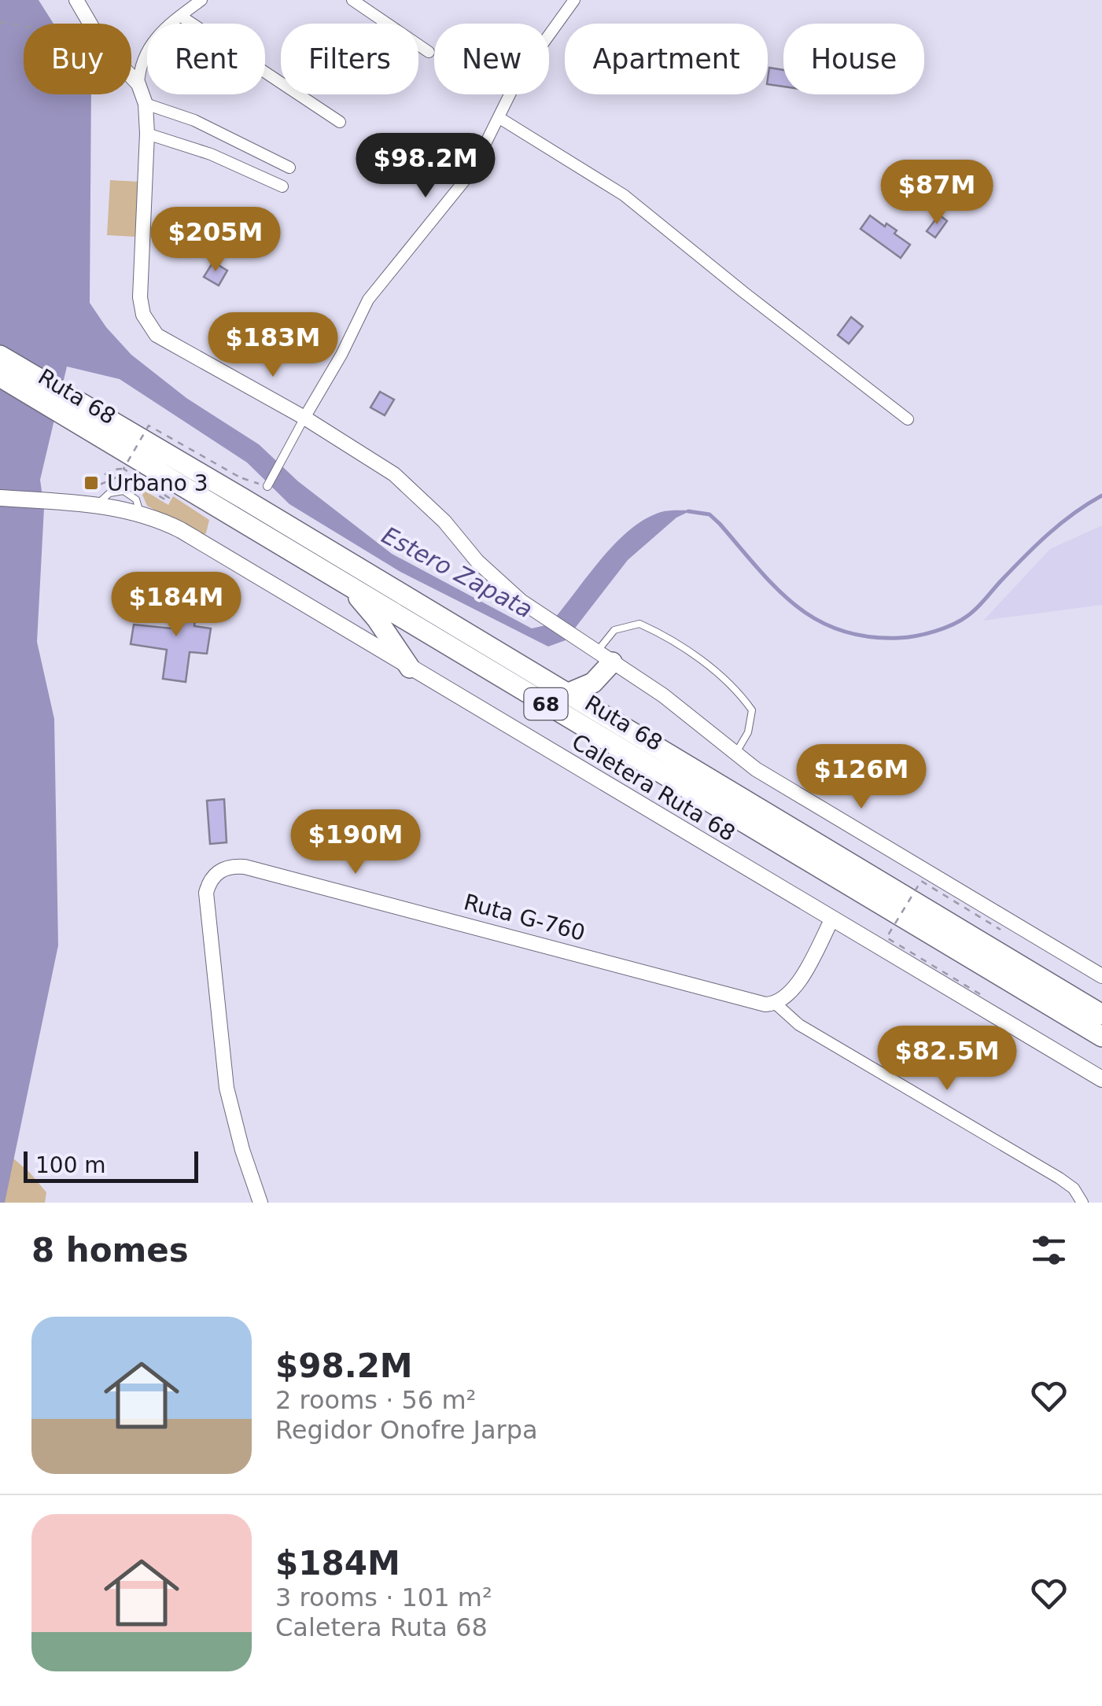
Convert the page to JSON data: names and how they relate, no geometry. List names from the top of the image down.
{
  "streets": {
    "highway": ["Ruta 68", "68"],
    "main road": ["Caletera Ruta 68"],
    "street": ["Ruta G-760"]
  },
  "water": ["Estero Zapata"],
  "places": {
    "transit": ["Urbano 3"]
  },
  "scale_bar": "100 m",
  "page": {
    "chip": [
      "Buy",
      "Rent",
      "Filters",
      "New",
      "Apartment",
      "House"
    ],
    "price": [
      "$98.2M",
      "$87M",
      "$205M",
      "$183M",
      "$184M",
      "$126M",
      "$190M",
      "$82.5M"
    ],
    "scale": "100 m",
    "heading": "8 homes",
    "list": [
      {
        "name": "$98.2M",
        "note": "2 rooms · 56 m² · Regidor Onofre Jarpa"
      },
      {
        "name": "$184M",
        "note": "3 rooms · 101 m² · Caletera Ruta 68"
      }
    ]
  }
}
